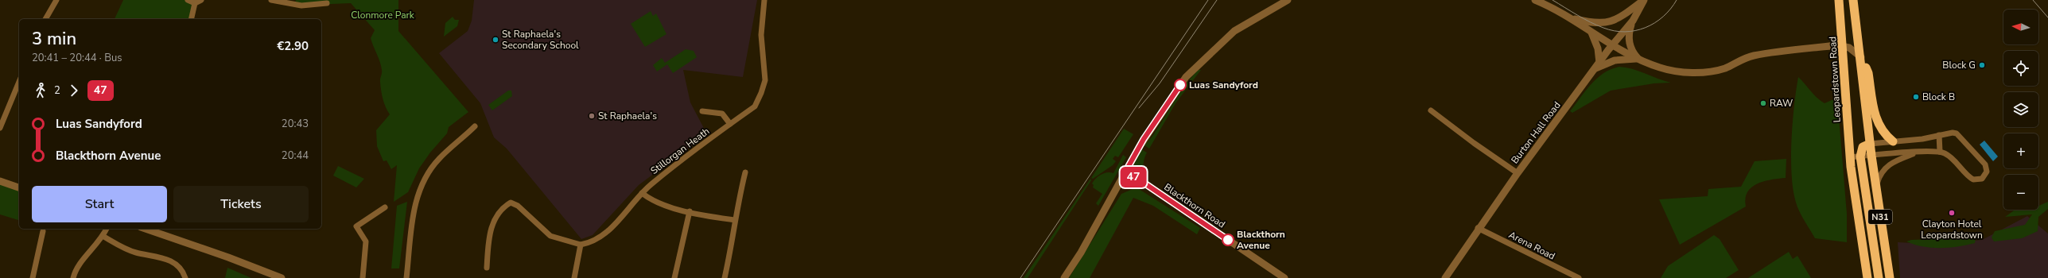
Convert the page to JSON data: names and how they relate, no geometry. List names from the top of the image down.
{
  "streets": {
    "highway": ["Leopardstown Road", "N31"],
    "street": [
      "Burton Hall Road",
      "Stillorgan Heath",
      "Blackthorn Road",
      "Arena Road"
    ]
  },
  "crossings": [
    ["Burton Hall Road", "Arena Road"]
  ],
  "parks": ["Clonmore Park"],
  "places": [
    "St Raphaela's Secondary School",
    "Block G",
    "Luas Sandyford",
    "Block B",
    "RAW",
    "St Raphaela's",
    "Clayton Hotel Leopardstown",
    "Blackthorn Avenue"
  ],
  "lines": ["bus line 47"],
  "north": "left",
  "page": {
    "on_map": "47",
    "map_buttons": ["+", "−"],
    "heading": ["3 min", "20:41 – 20:44 · Bus", "€2.90"],
    "legs": ["2", "47"],
    "list": [
      {
        "name": "Luas Sandyford",
        "value": "20:43"
      },
      {
        "name": "Blackthorn Avenue",
        "value": "20:44"
      }
    ],
    "buttons": ["Start", "Tickets"]
  }
}
